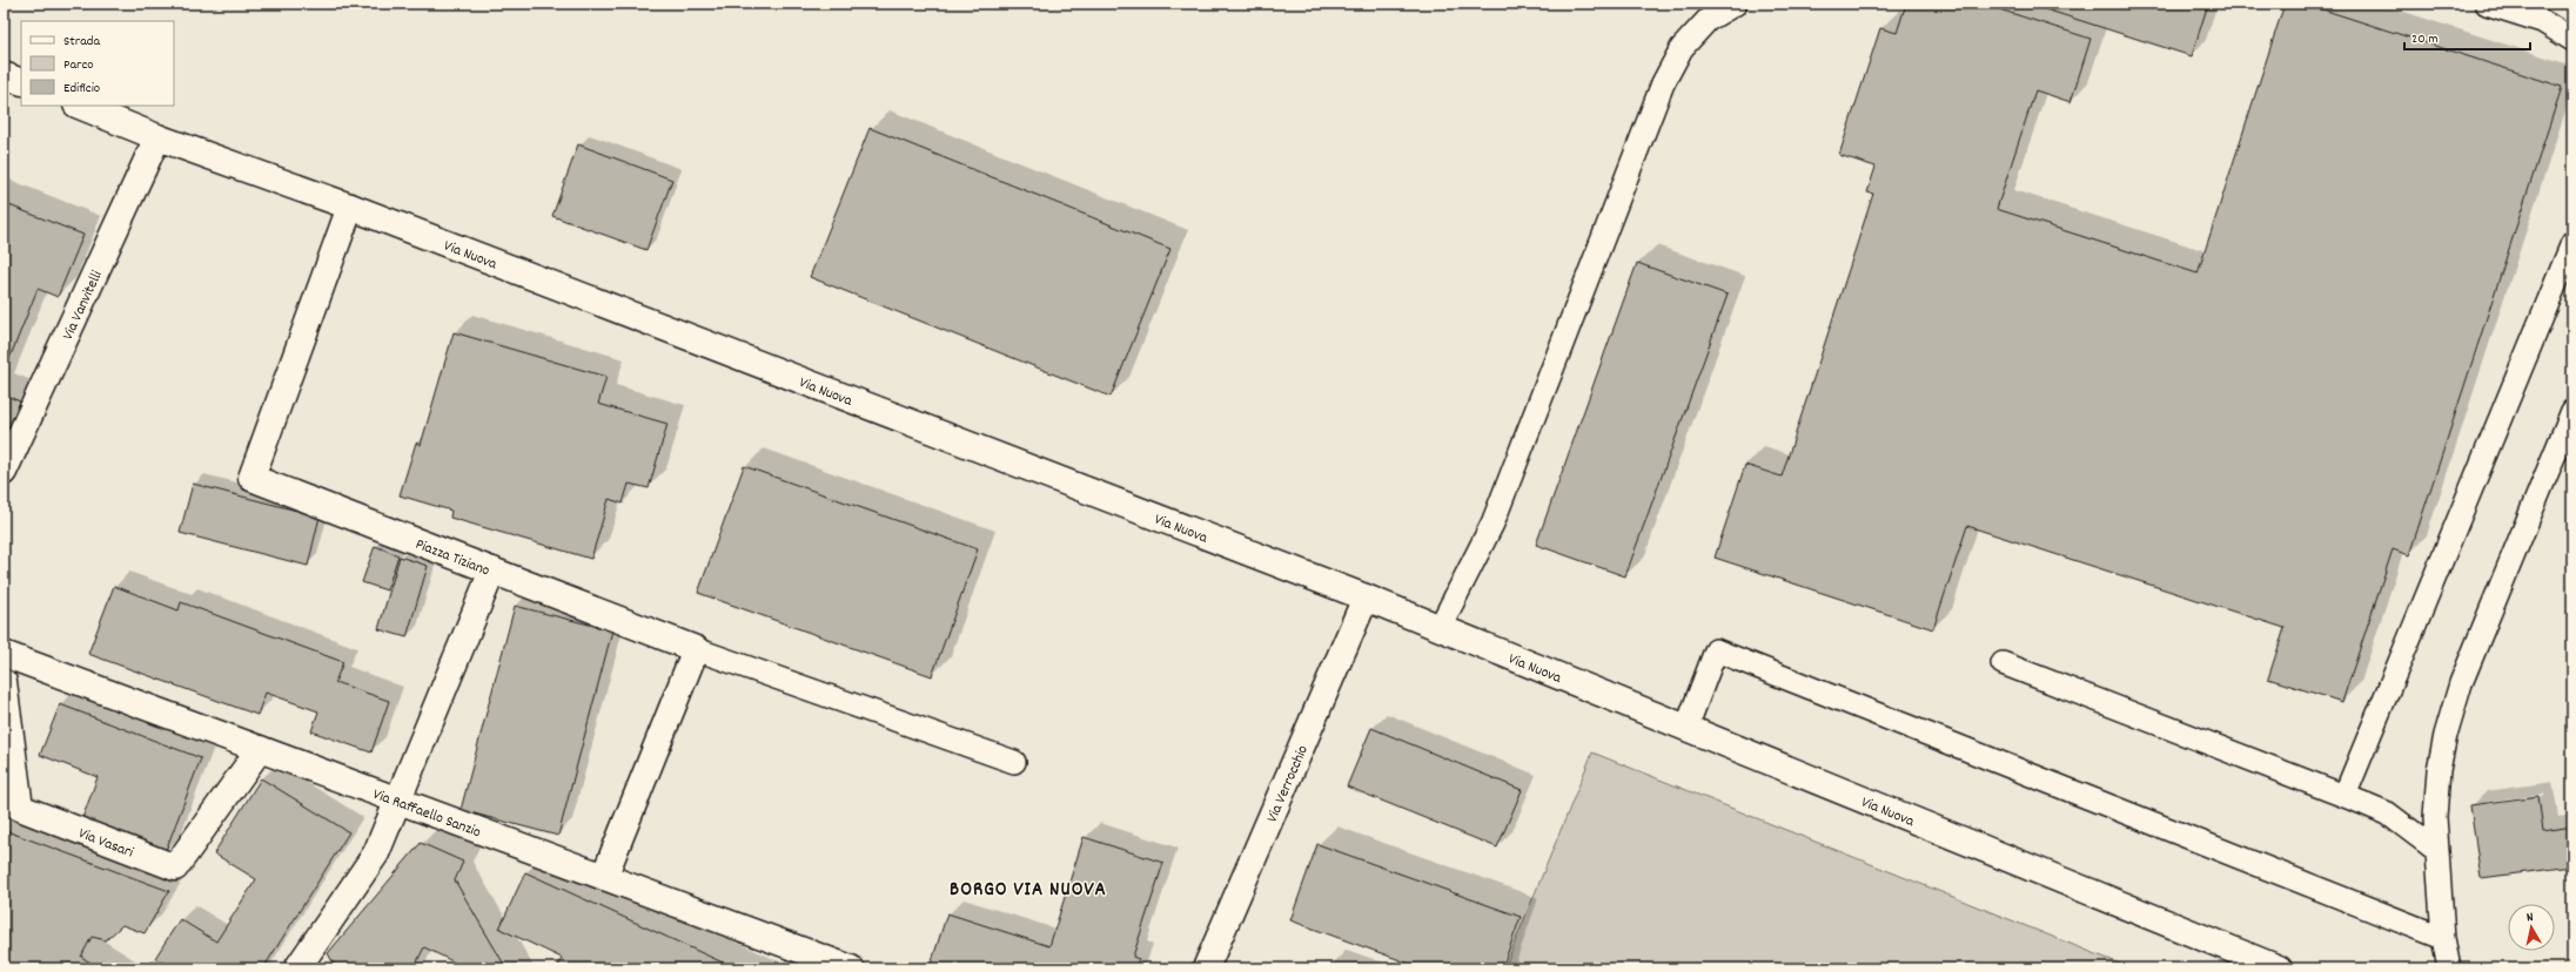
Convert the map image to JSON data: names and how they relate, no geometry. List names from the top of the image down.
{
  "streets": {
    "street": [
      "Via Nuova",
      "Via Vanvitelli",
      "Piazza Tiziano",
      "Via Verrocchio",
      "Via Raffaello Sanzio",
      "Via Vasari"
    ]
  },
  "crossings": [
    ["Via Nuova", "Via Vanvitelli"],
    ["Via Nuova", "Piazza Tiziano"],
    ["Via Nuova", "Via Verrocchio"],
    ["Via Raffaello Sanzio", "Via Vasari"]
  ],
  "districts": ["BORGO VIA NUOVA"],
  "legend": ["Strada", "Parco", "Edificio"],
  "scale_bar": "20 m",
  "north": "top"
}
